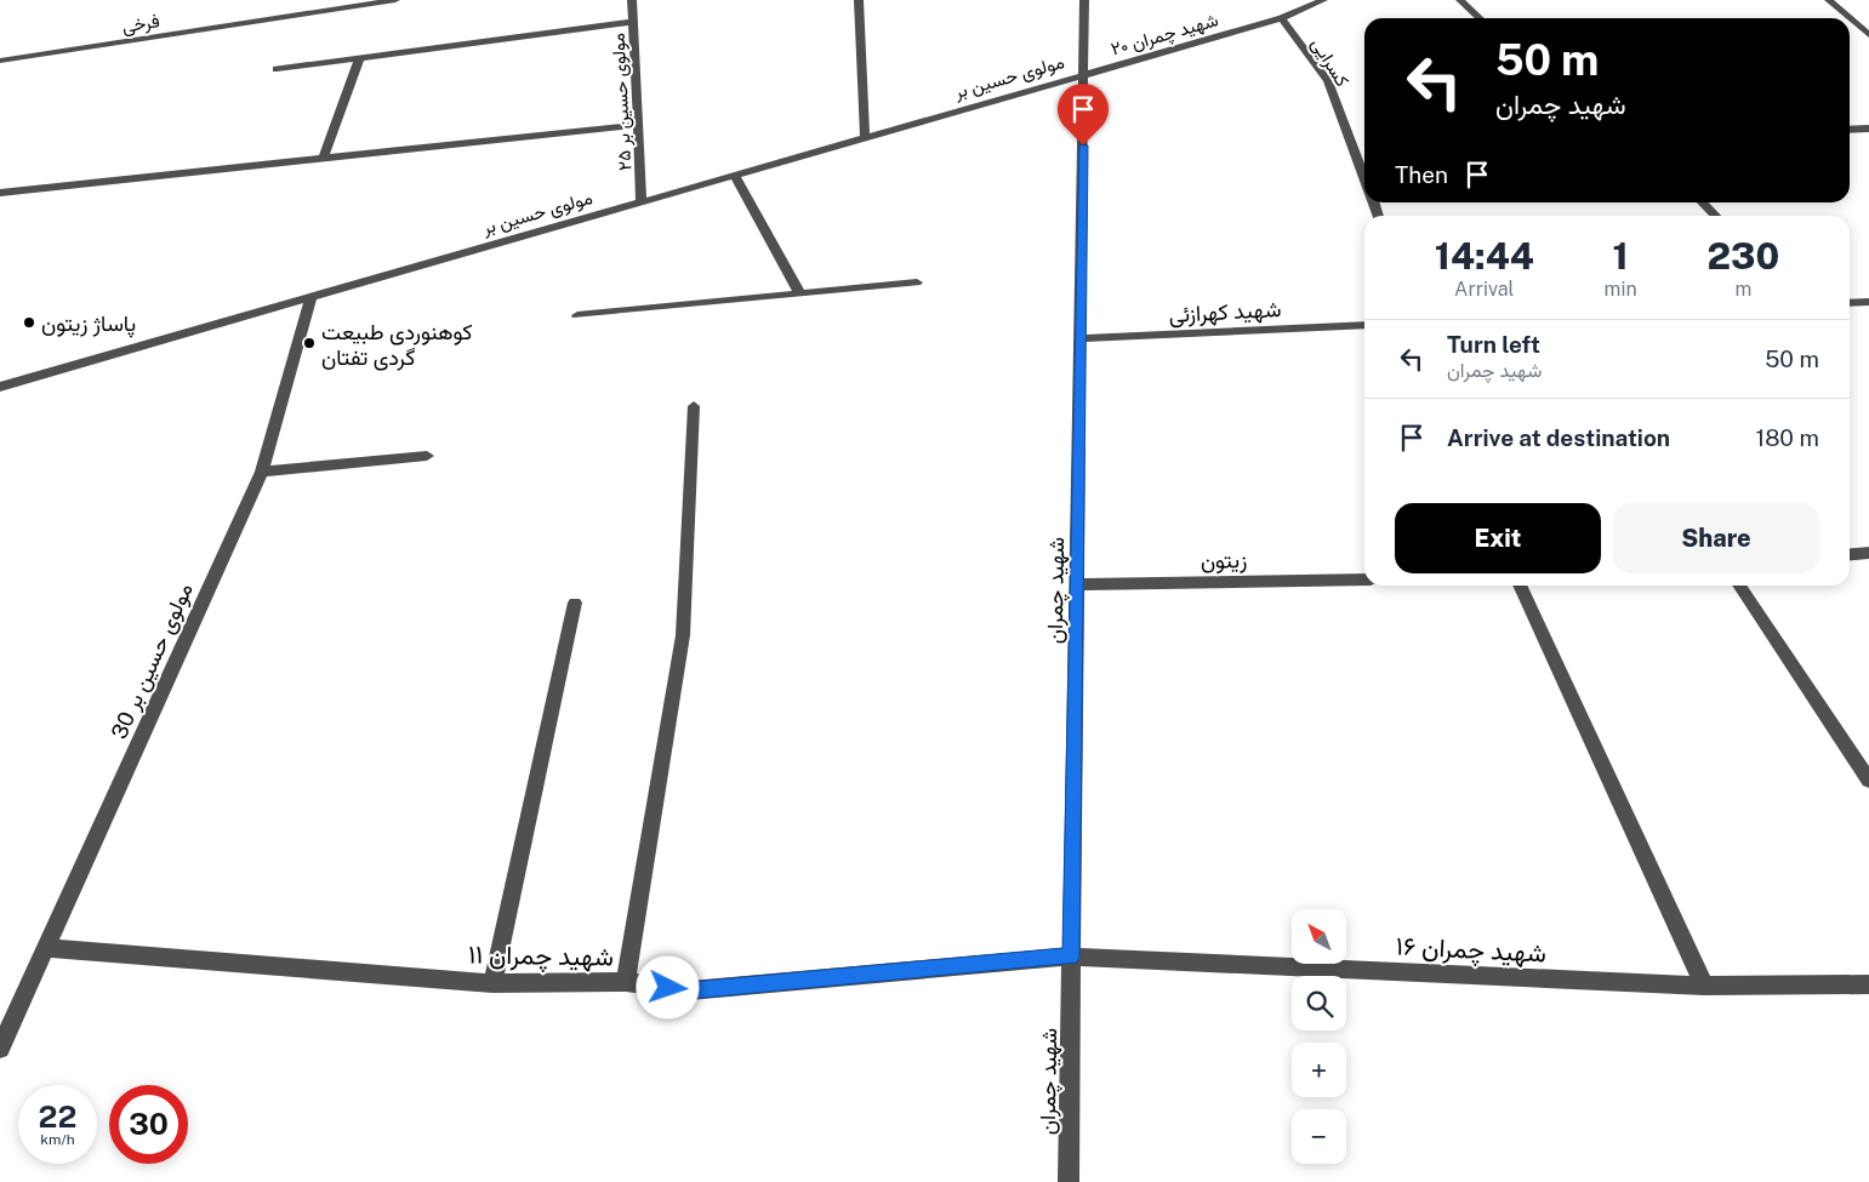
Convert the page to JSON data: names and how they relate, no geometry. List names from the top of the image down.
{
  "streets": {
    "street": [
      "فرخی",
      "شهید چمران ۲۰",
      "کسرایی",
      "مولوی حسین بر",
      "مولوی حسین بر ۲۵",
      "شهید کهرازئی",
      "زیتون",
      "شهید چمران",
      "مولوی حسین بر 30",
      "شهید چمران ۱۶",
      "شهید چمران ۱۱"
    ]
  },
  "crossings": [
    ["شهید چمران ۲۰", "کسرایی"],
    ["شهید چمران ۲۰", "مولوی حسین بر"],
    ["شهید چمران ۲۰", "شهید چمران"],
    ["مولوی حسین بر", "مولوی حسین بر ۲۵"],
    ["مولوی حسین بر", "شهید چمران"],
    ["مولوی حسین بر", "مولوی حسین بر 30"],
    ["شهید کهرازئی", "شهید چمران"],
    ["زیتون", "شهید چمران"],
    ["شهید چمران", "شهید چمران ۱۶"],
    ["شهید چمران", "شهید چمران ۱۱"],
    ["مولوی حسین بر 30", "شهید چمران ۱۱"],
    ["شهید چمران ۱۶", "شهید چمران ۱۱"]
  ],
  "places": ["پاساژ زیتون", "کوهنوردی طبیعت گردی تفتان"],
  "north": "top left",
  "page": {
    "turn": ["50 m", "شهید چمران"],
    "then": "Then",
    "eta": [
      "14:44",
      "Arrival",
      "1",
      "min",
      "230",
      "m"
    ],
    "list": [
      {
        "name": "Turn left",
        "note": "شهید چمران",
        "value": "50 m"
      },
      {
        "name": "Arrive at destination",
        "value": "180 m"
      }
    ],
    "buttons": ["Exit", "Share"],
    "map_buttons": ["+", "−"],
    "speed": "22 km/h",
    "limit": "30"
  }
}
